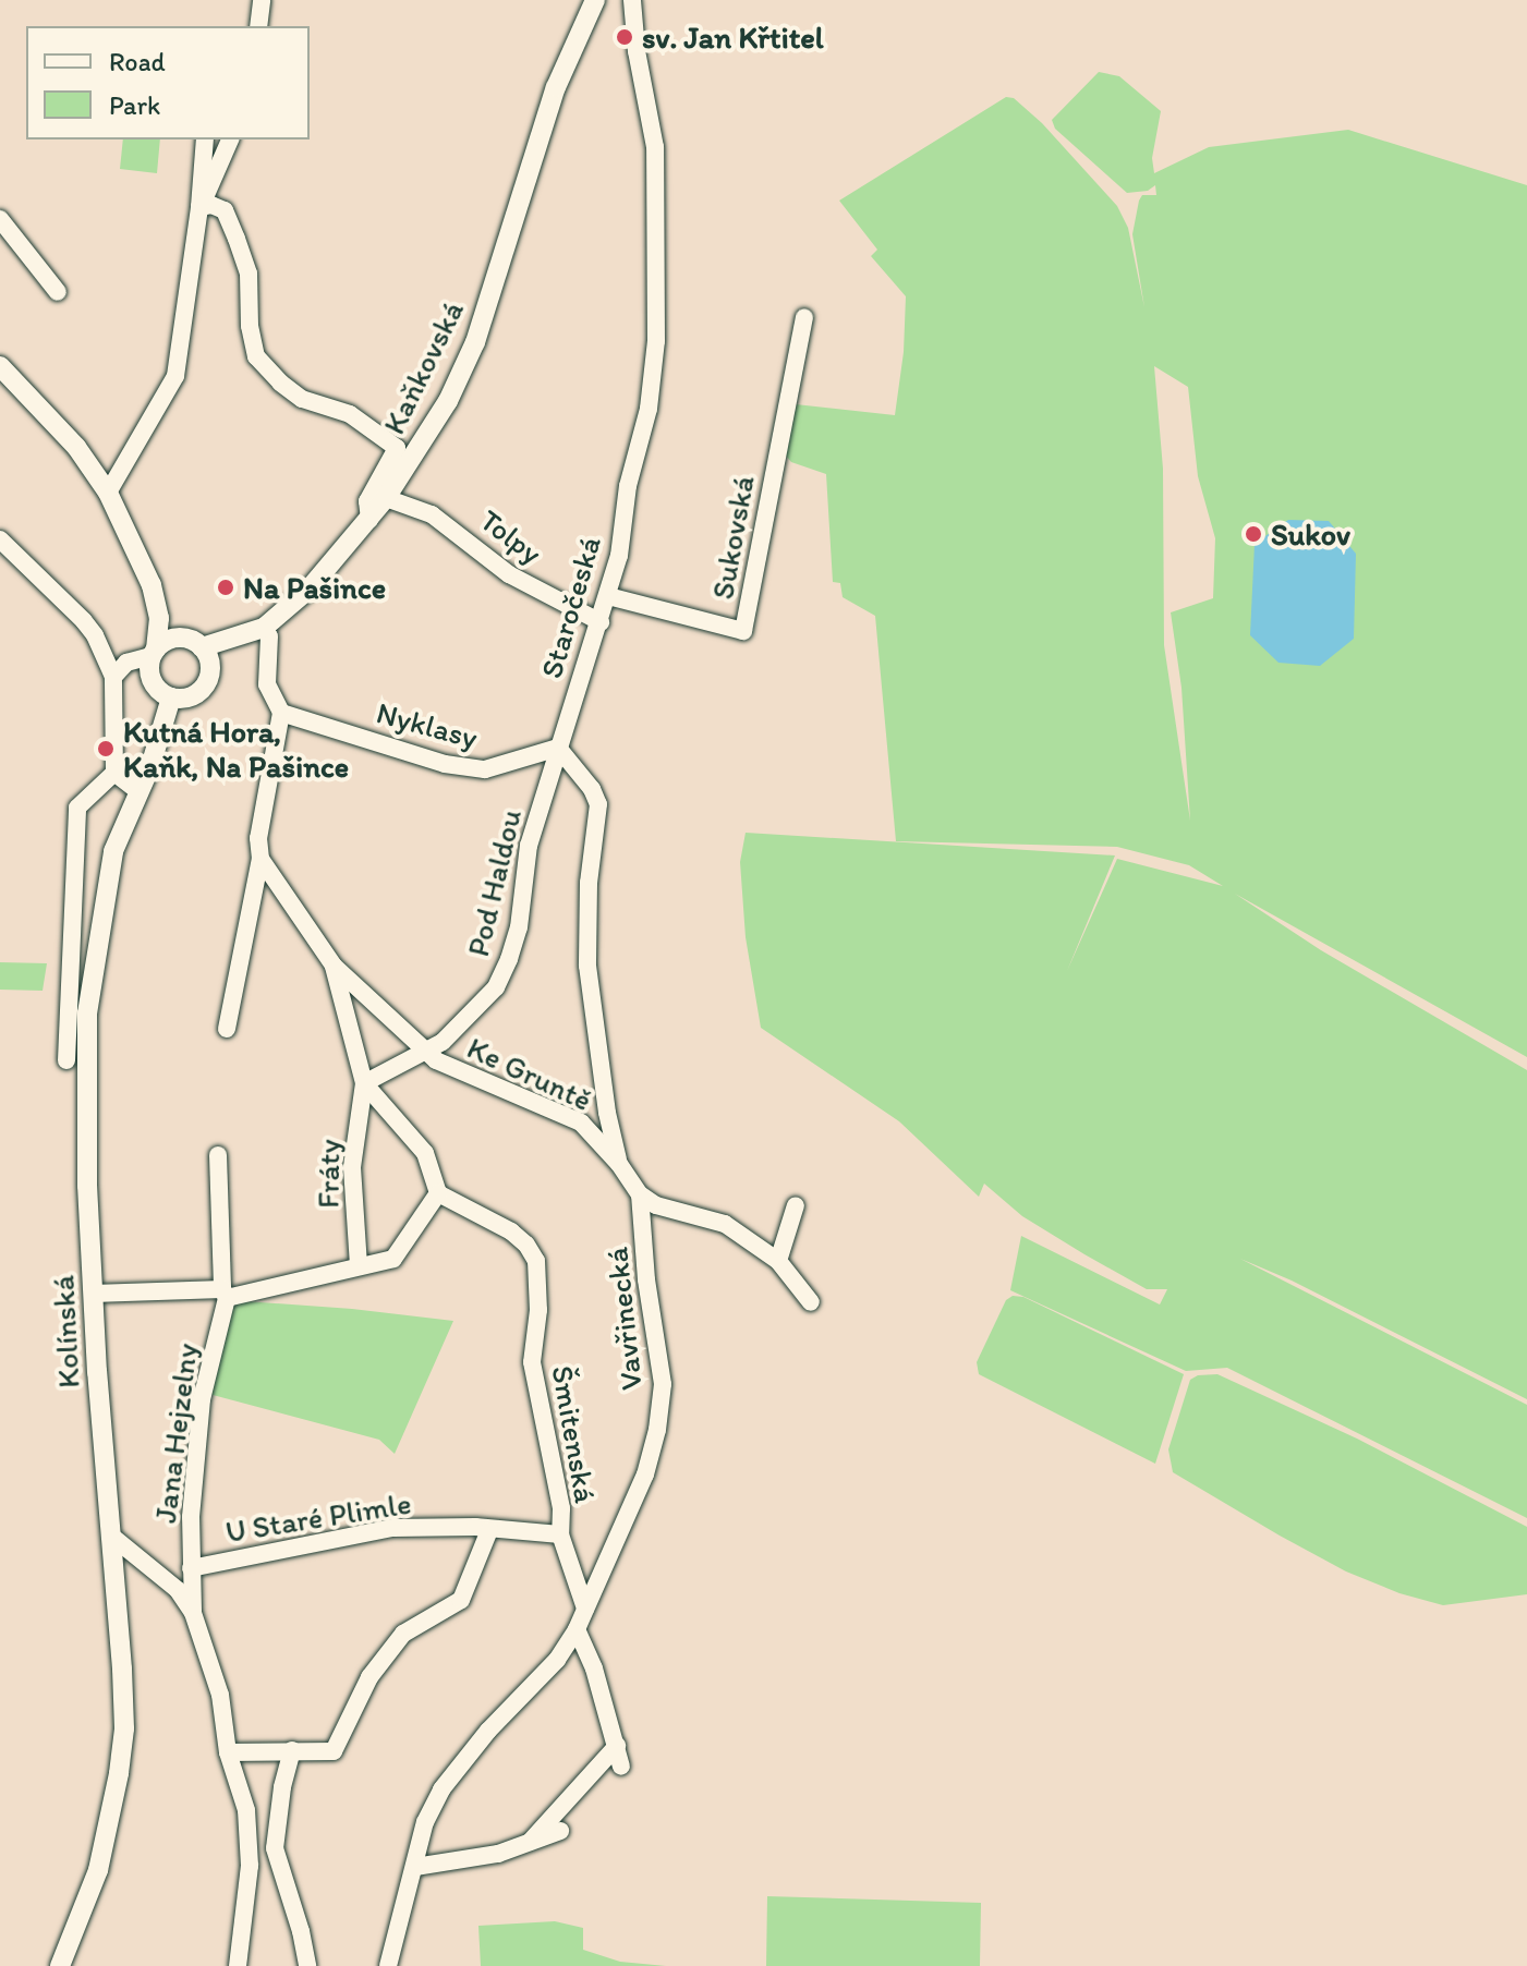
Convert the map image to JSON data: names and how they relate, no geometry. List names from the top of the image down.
{
  "streets": {
    "street": [
      "Kaňkovská",
      "Tolpy",
      "Sukovská",
      "Staročeská",
      "Nyklasy",
      "Pod Haldou",
      "Ke Gruntě",
      "Fráty",
      "Vavřinecká",
      "Kolínská",
      "Jana Hejzelny",
      "Šmitenská",
      "U Staré Plimle"
    ]
  },
  "crossings": [
    ["Kaňkovská", "Tolpy"],
    ["Kaňkovská", "Kolínská"],
    ["Tolpy", "Staročeská"],
    ["Sukovská", "Staročeská"],
    ["Staročeská", "Nyklasy"],
    ["Staročeská", "Pod Haldou"],
    ["Nyklasy", "Pod Haldou"],
    ["Pod Haldou", "Ke Gruntě"],
    ["Ke Gruntě", "Fráty"],
    ["Ke Gruntě", "Vavřinecká"],
    ["Vavřinecká", "Šmitenská"],
    ["Vavřinecká", "U Staré Plimle"],
    ["Jana Hejzelny", "U Staré Plimle"],
    ["Šmitenská", "U Staré Plimle"]
  ],
  "places": [
    "sv. Jan Křtitel",
    "Sukov",
    "Na Pašince",
    "Kutná Hora, Kaňk, Na Pašince"
  ],
  "legend": ["Road", "Park"]
}
